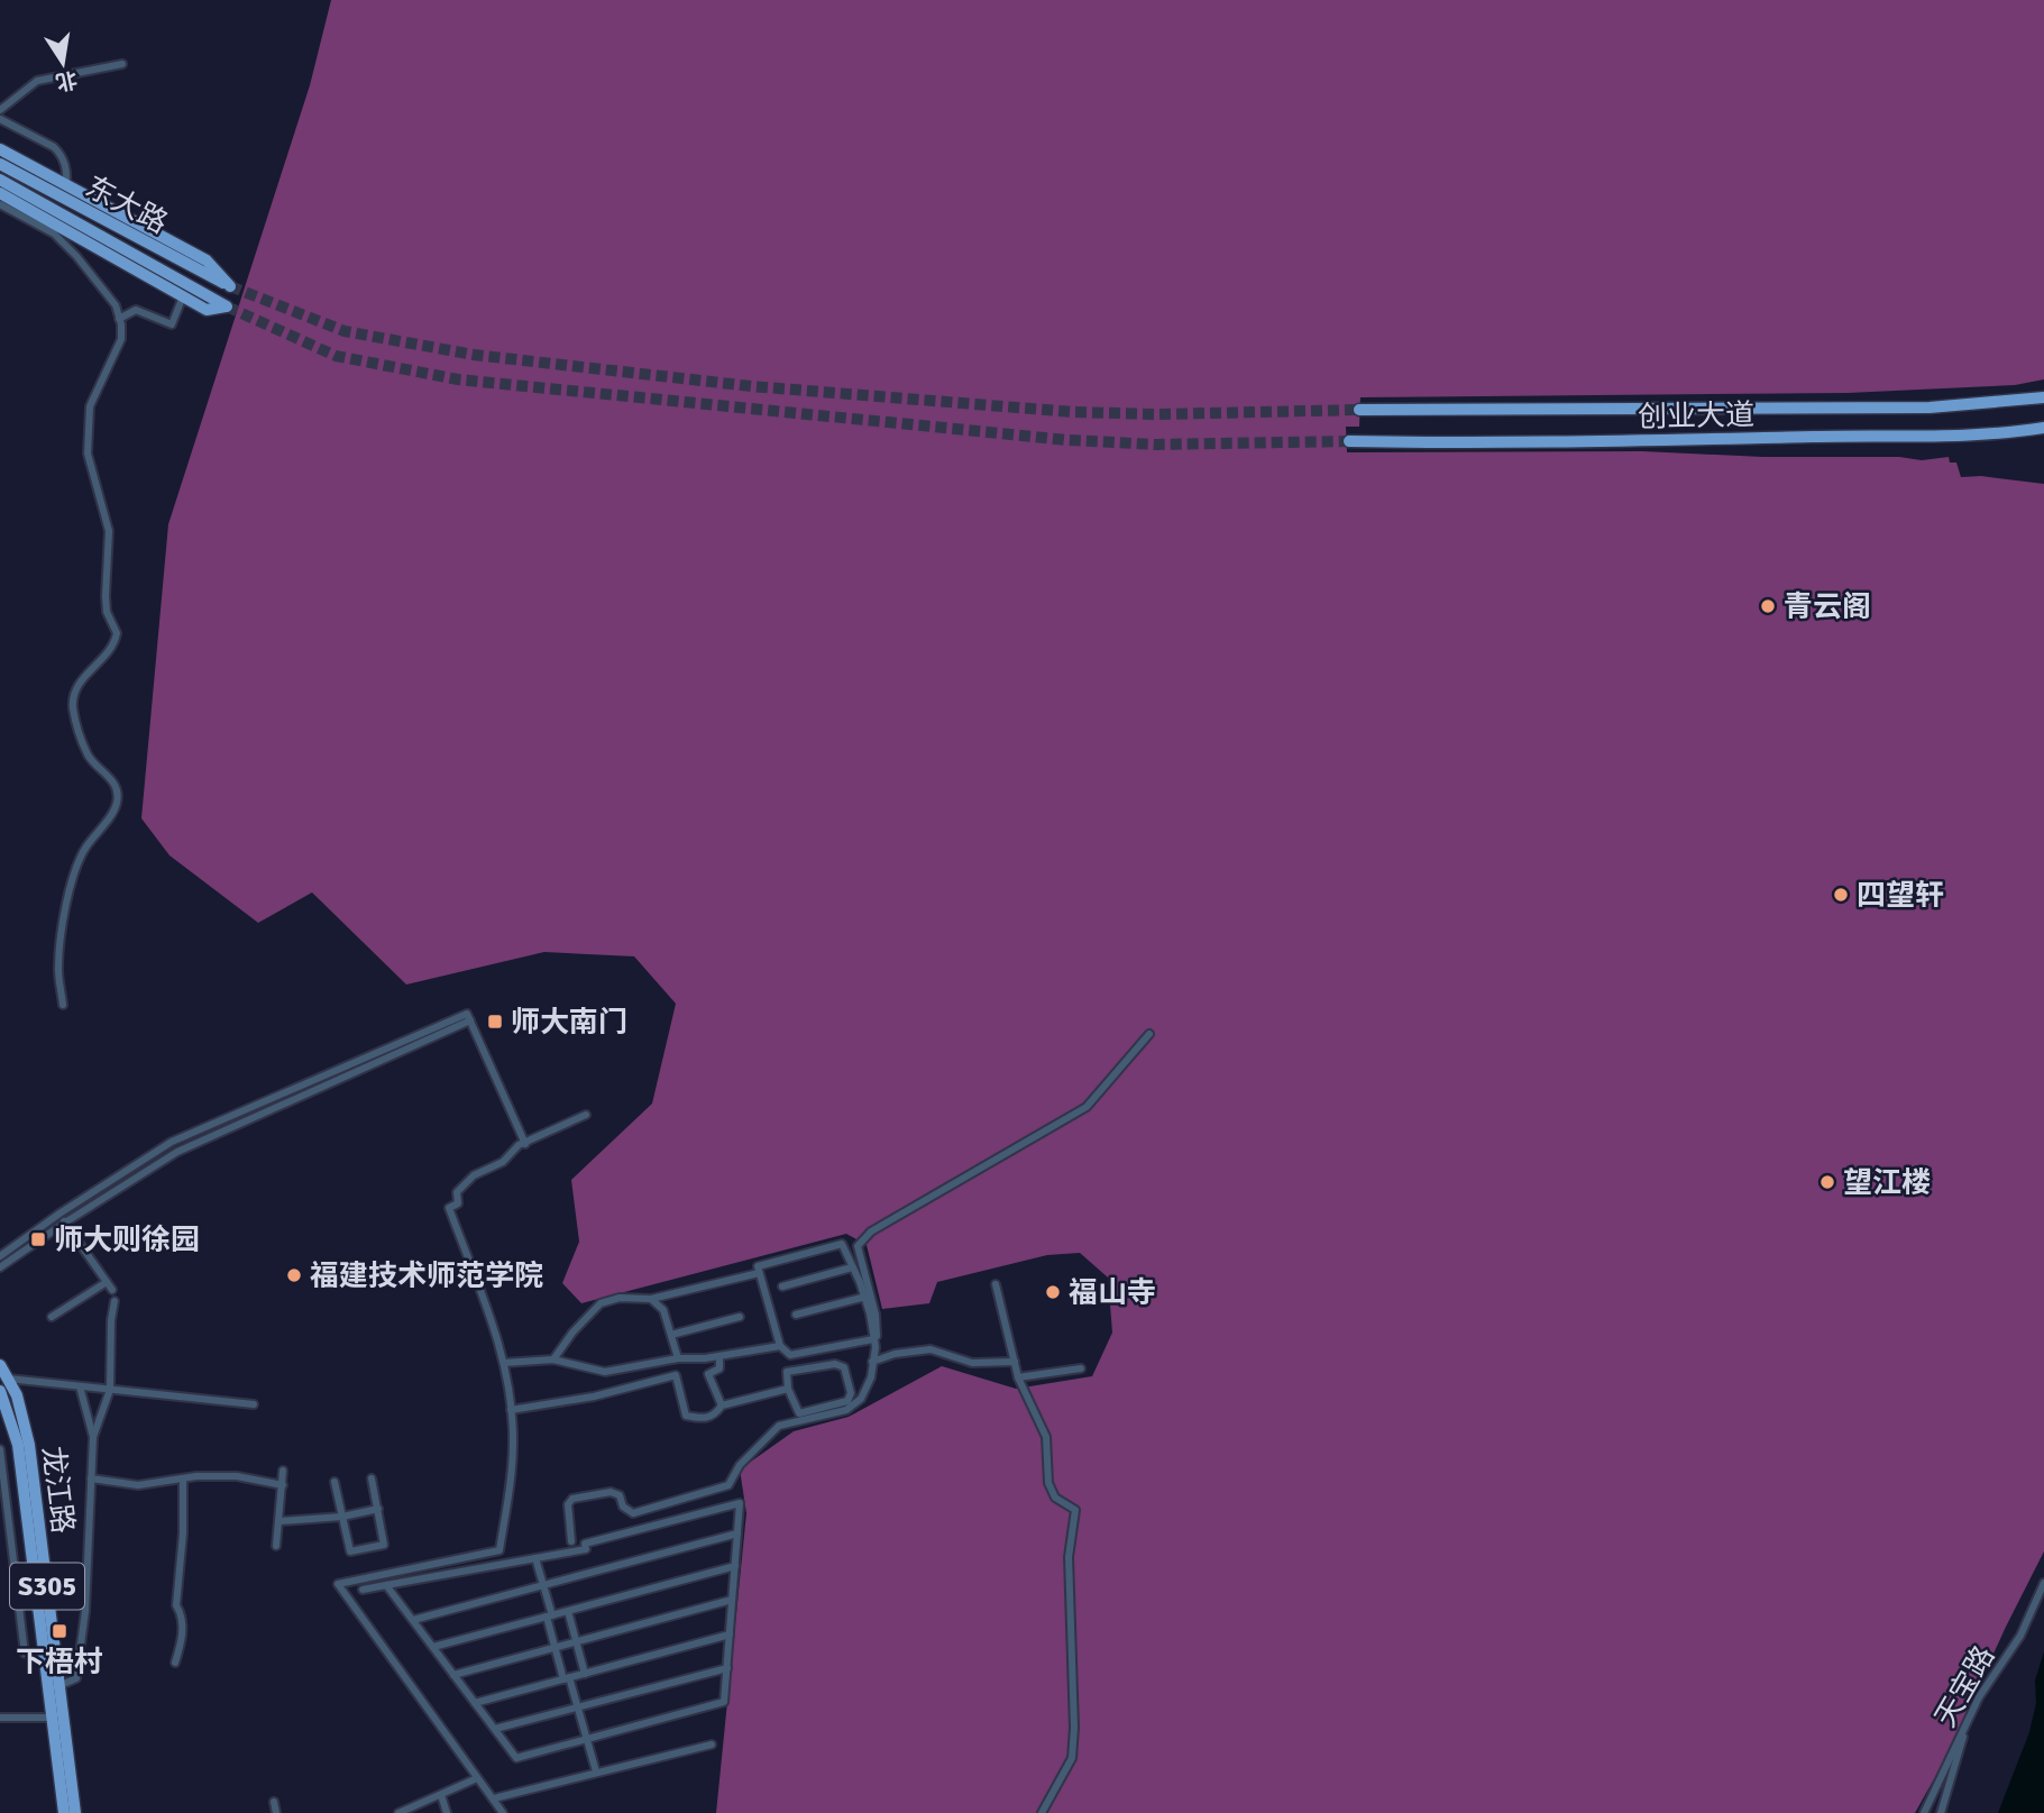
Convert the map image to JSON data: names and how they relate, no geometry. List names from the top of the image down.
{
  "streets": {
    "main road": [
      "东大路",
      "创业大道",
      "龙江路",
      "S305"
    ],
    "street": ["天宝路"]
  },
  "places": {
    "other": [
      "青云阁",
      "四望轩",
      "望江楼",
      "福建技术师范学院",
      "福山寺"
    ],
    "transit": ["师大南门", "师大则徐园", "下梧村"]
  },
  "north": "bottom"
}
